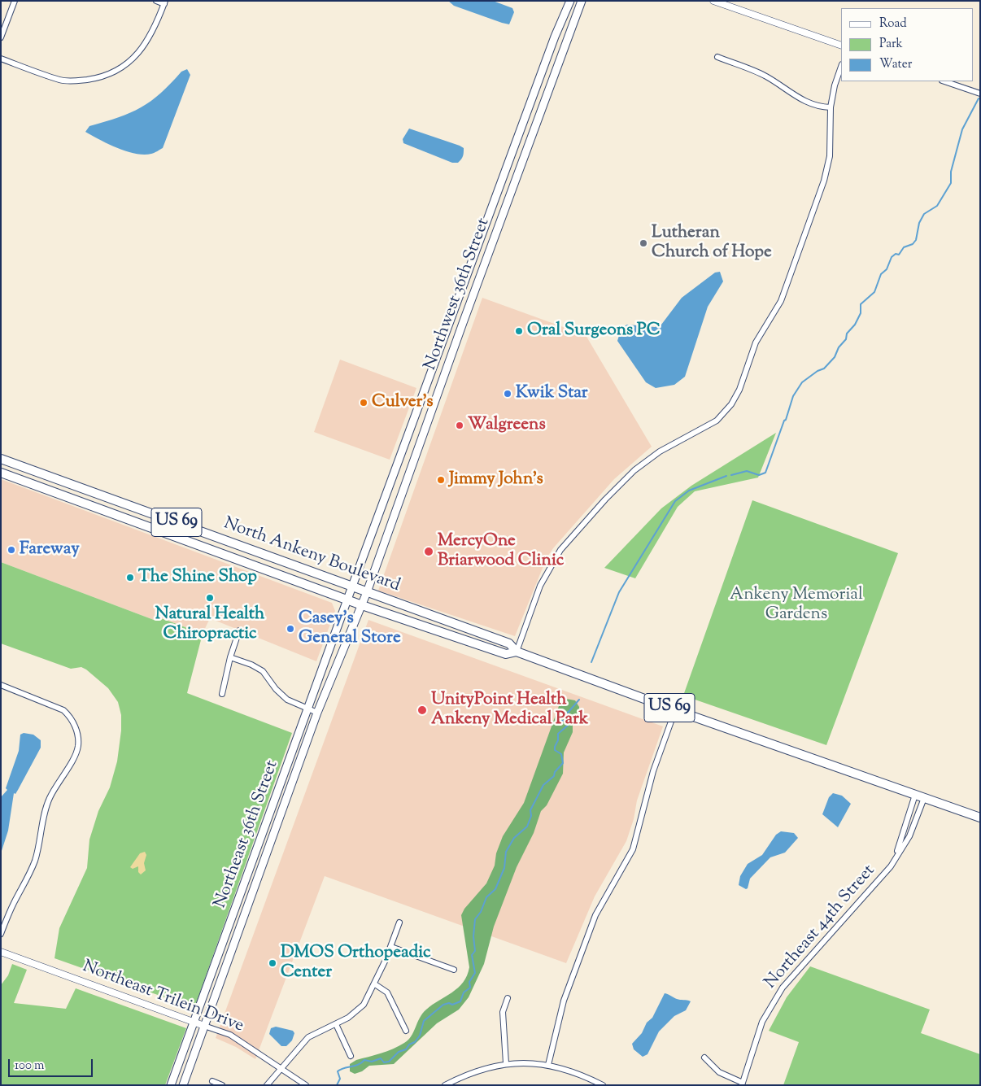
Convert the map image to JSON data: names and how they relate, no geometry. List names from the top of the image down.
{
  "streets": {
    "main road": [
      "Northwest 36th Street",
      "US 69",
      "North Ankeny Boulevard",
      "Northeast 36th Street"
    ],
    "street": ["Northeast 44th Street", "Northeast Trilein Drive"]
  },
  "crossings": [
    ["Northwest 36th Street", "North Ankeny Boulevard"],
    ["Northwest 36th Street", "Northeast 36th Street"],
    ["US 69", "North Ankeny Boulevard"],
    ["US 69", "Northeast 44th Street"],
    ["North Ankeny Boulevard", "Northeast 36th Street"],
    ["North Ankeny Boulevard", "Northeast 44th Street"],
    ["Northeast 36th Street", "Northeast Trilein Drive"]
  ],
  "parks": ["Ankeny Memorial Gardens"],
  "places": [
    "Lutheran Church of Hope",
    "Oral Surgeons PC",
    "Kwik Star",
    "Culver's",
    "Walgreens",
    "Jimmy John's",
    "Fareway",
    "MercyOne Briarwood Clinic",
    "The Shine Shop",
    "Natural Health Chiropractic",
    "Casey's General Store",
    "UnityPoint Health Ankeny Medical Park",
    "DMOS Orthopeadic Center"
  ],
  "legend": ["Road", "Park", "Water"],
  "scale_bar": "100 m"
}
